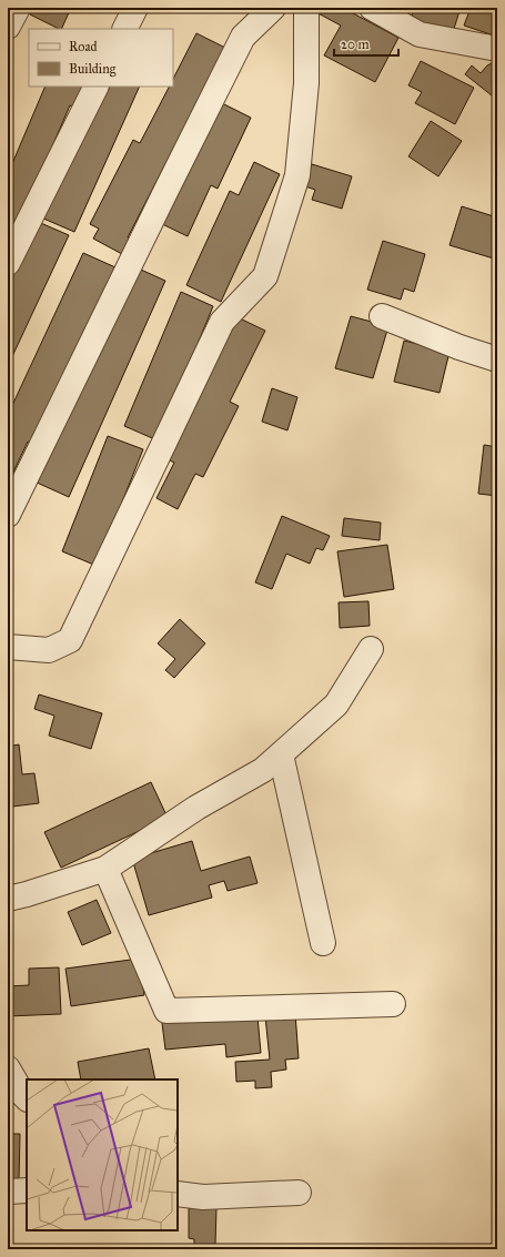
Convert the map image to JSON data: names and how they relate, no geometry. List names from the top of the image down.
{
  "legend": ["Road", "Building"],
  "scale_bar": "20 m"
}
